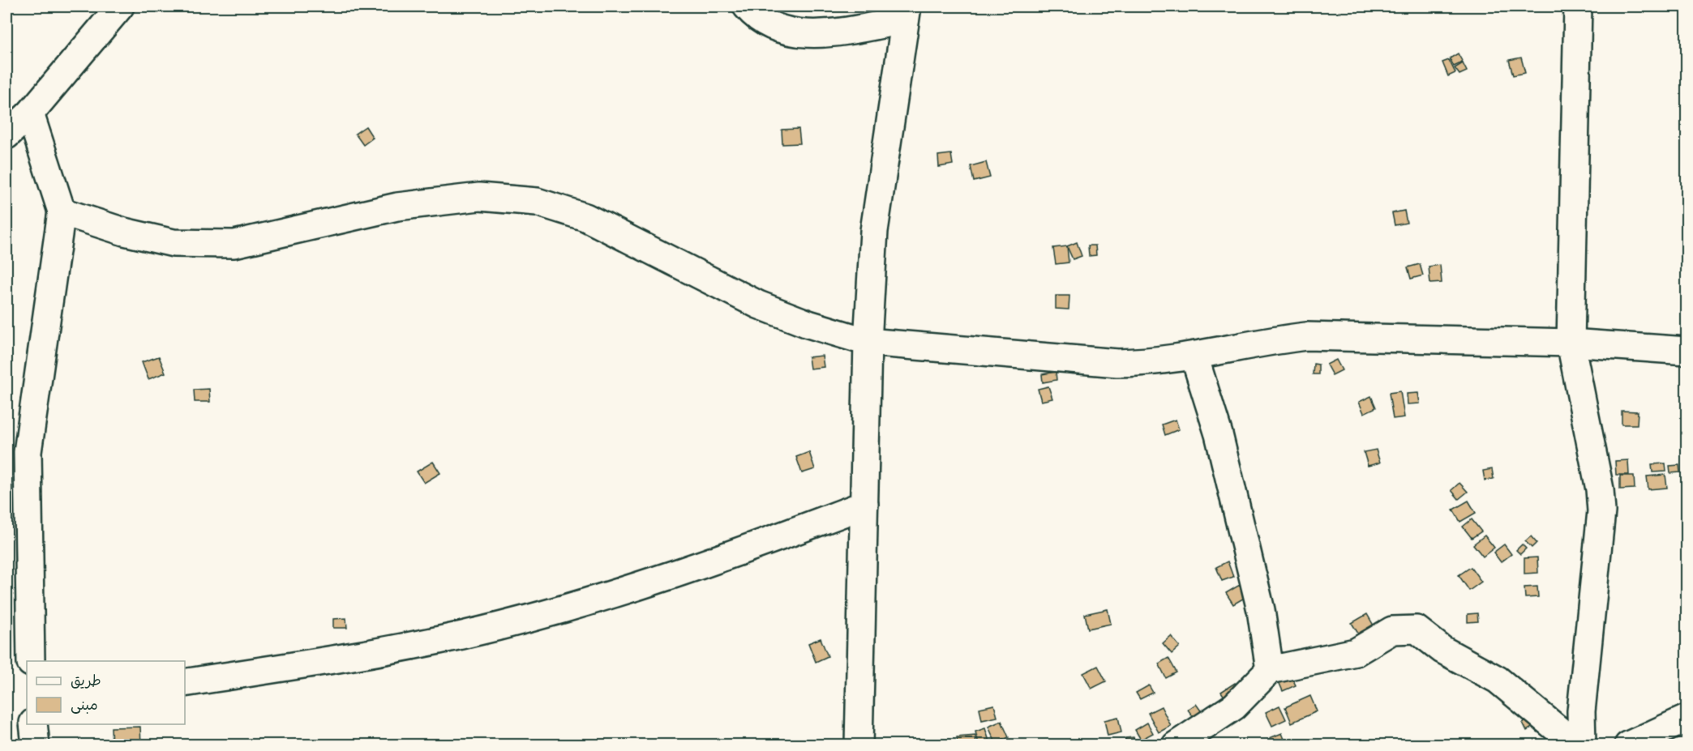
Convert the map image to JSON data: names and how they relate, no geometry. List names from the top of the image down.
{
  "legend": ["طريق", "مبنى"]
}
